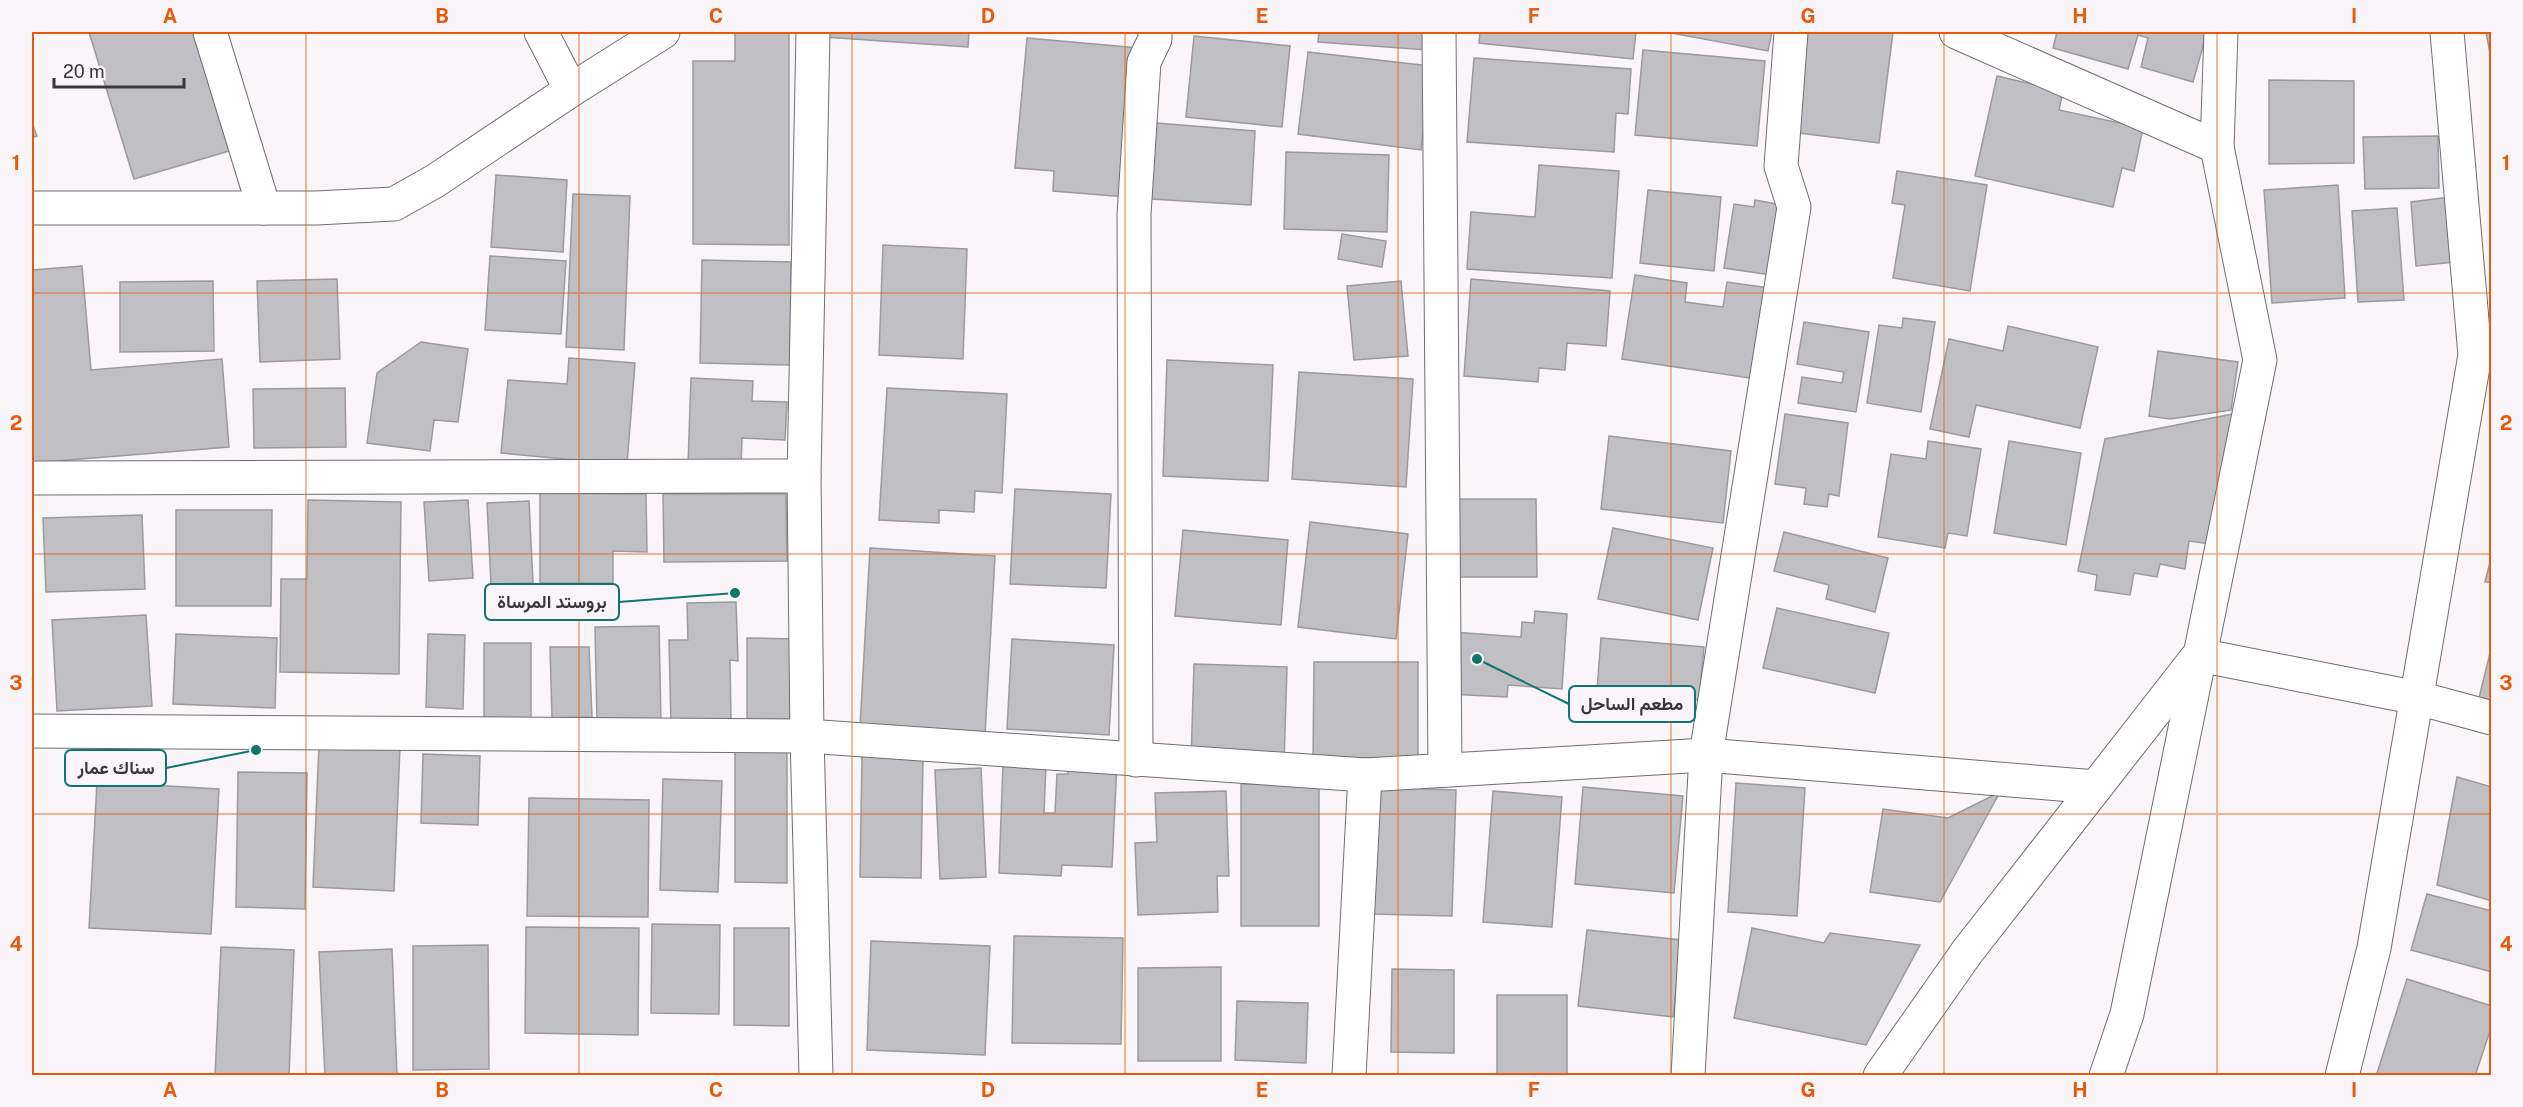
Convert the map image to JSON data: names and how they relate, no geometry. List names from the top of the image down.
{
  "places": ["بروستد المرساة", "مطعم الساحل", "سناك عمار"],
  "scale_bar": "20 m",
  "grid": {
    "columns": [
      "A",
      "B",
      "C",
      "D",
      "E",
      "F",
      "G",
      "H",
      "I"
    ],
    "rows": [
      "1",
      "2",
      "3",
      "4"
    ]
  }
}
